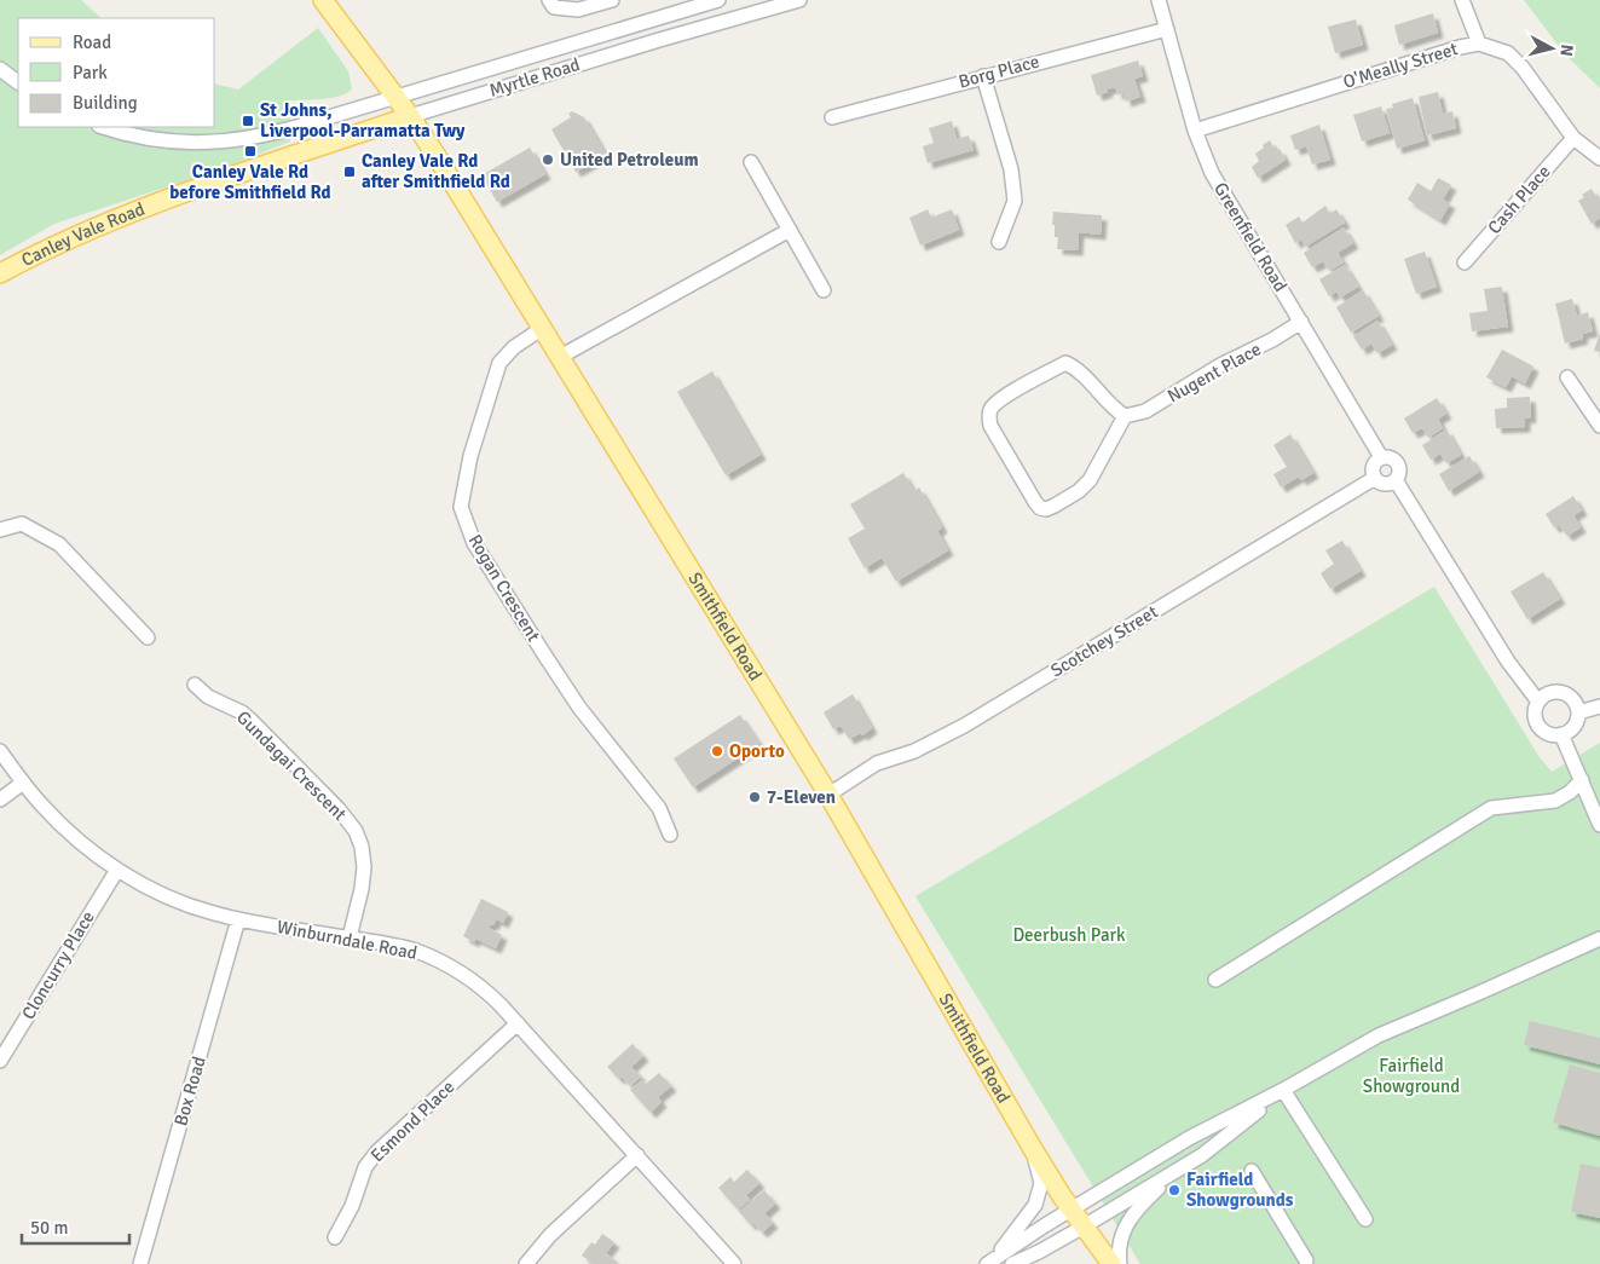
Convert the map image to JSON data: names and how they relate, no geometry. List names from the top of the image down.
{
  "streets": {
    "main road": ["Canley Vale Road", "Smithfield Road"],
    "street": [
      "O'Meally Street",
      "Borg Place",
      "Myrtle Road",
      "Cash Place",
      "Greenfield Road",
      "Nugent Place",
      "Rogan Crescent",
      "Scotchey Street",
      "Gundagai Crescent",
      "Winburndale Road",
      "Cloncurry Place",
      "Box Road",
      "Esmond Place"
    ]
  },
  "crossings": [
    ["O'Meally Street", "Cash Place"],
    ["O'Meally Street", "Greenfield Road"],
    ["Borg Place", "Greenfield Road"],
    ["Myrtle Road", "Canley Vale Road"],
    ["Myrtle Road", "Smithfield Road"],
    ["Canley Vale Road", "Smithfield Road"],
    ["Greenfield Road", "Nugent Place"],
    ["Greenfield Road", "Scotchey Street"],
    ["Rogan Crescent", "Smithfield Road"],
    ["Smithfield Road", "Scotchey Street"],
    ["Gundagai Crescent", "Winburndale Road"],
    ["Winburndale Road", "Cloncurry Place"],
    ["Winburndale Road", "Box Road"],
    ["Winburndale Road", "Esmond Place"]
  ],
  "parks": ["Deerbush Park", "Fairfield Showground"],
  "places": {
    "transit": ["St Johns, Liverpool-Parramatta Twy", "Canley Vale Rd before Smithfield Rd", "Canley Vale Rd after Smithfield Rd"],
    "other": [
      "United Petroleum",
      "Oporto",
      "7-Eleven",
      "Fairfield Showgrounds"
    ]
  },
  "legend": ["Road", "Park", "Building"],
  "scale_bar": "50 m",
  "north": "right"
}
